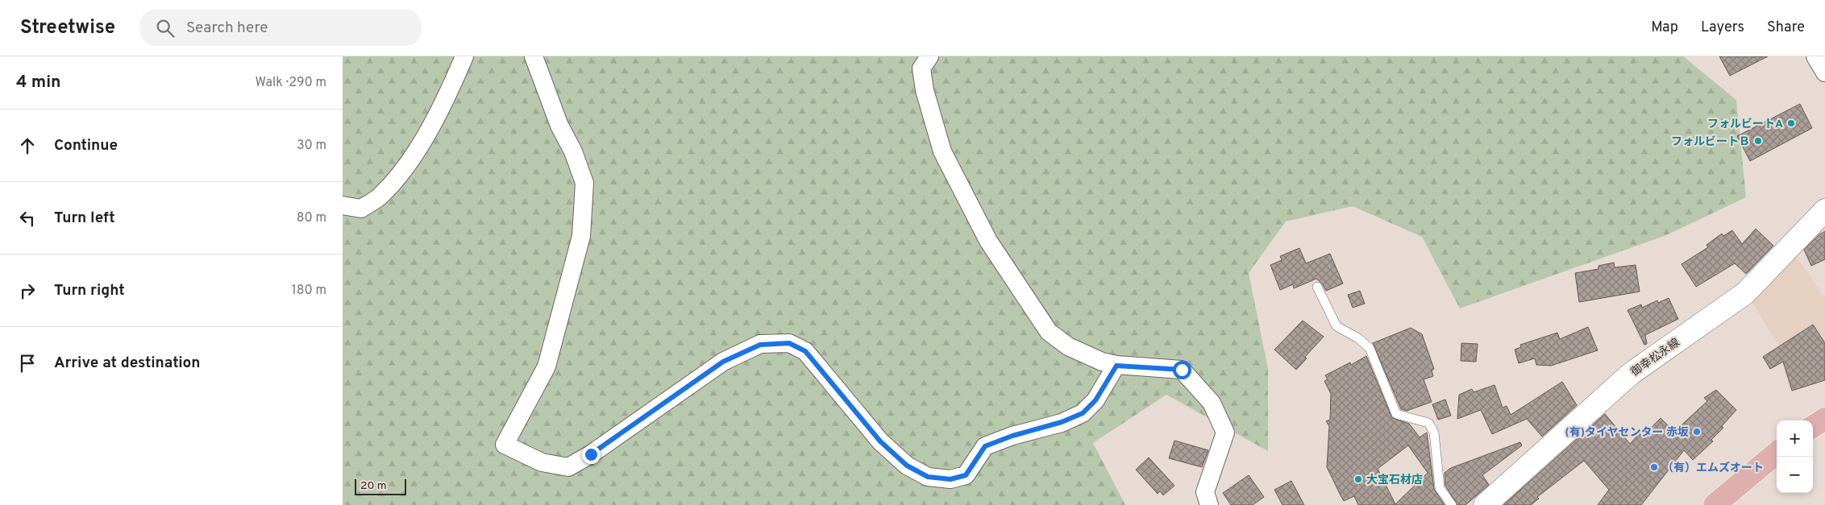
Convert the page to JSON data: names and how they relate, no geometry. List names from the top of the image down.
{
  "streets": {
    "main road": ["御幸松永線"]
  },
  "places": [
    "フォルビートA",
    "フォルビートＢ",
    "(有)タイヤセンター 赤坂",
    "（有）エムズオート",
    "大宝石材店"
  ],
  "scale_bar": "20 m",
  "page": {
    "header": "Streetwise",
    "search": "Search here",
    "nav": ["Map", "Layers", "Share"],
    "heading": ["4 min", "Walk · 290 m"],
    "list": [
      ["Continue", "30 m"],
      ["Turn left", "80 m"],
      ["Turn right", "180 m"],
      "Arrive at destination"
    ],
    "map_buttons": ["+", "−"],
    "scale": "20 m"
  }
}
